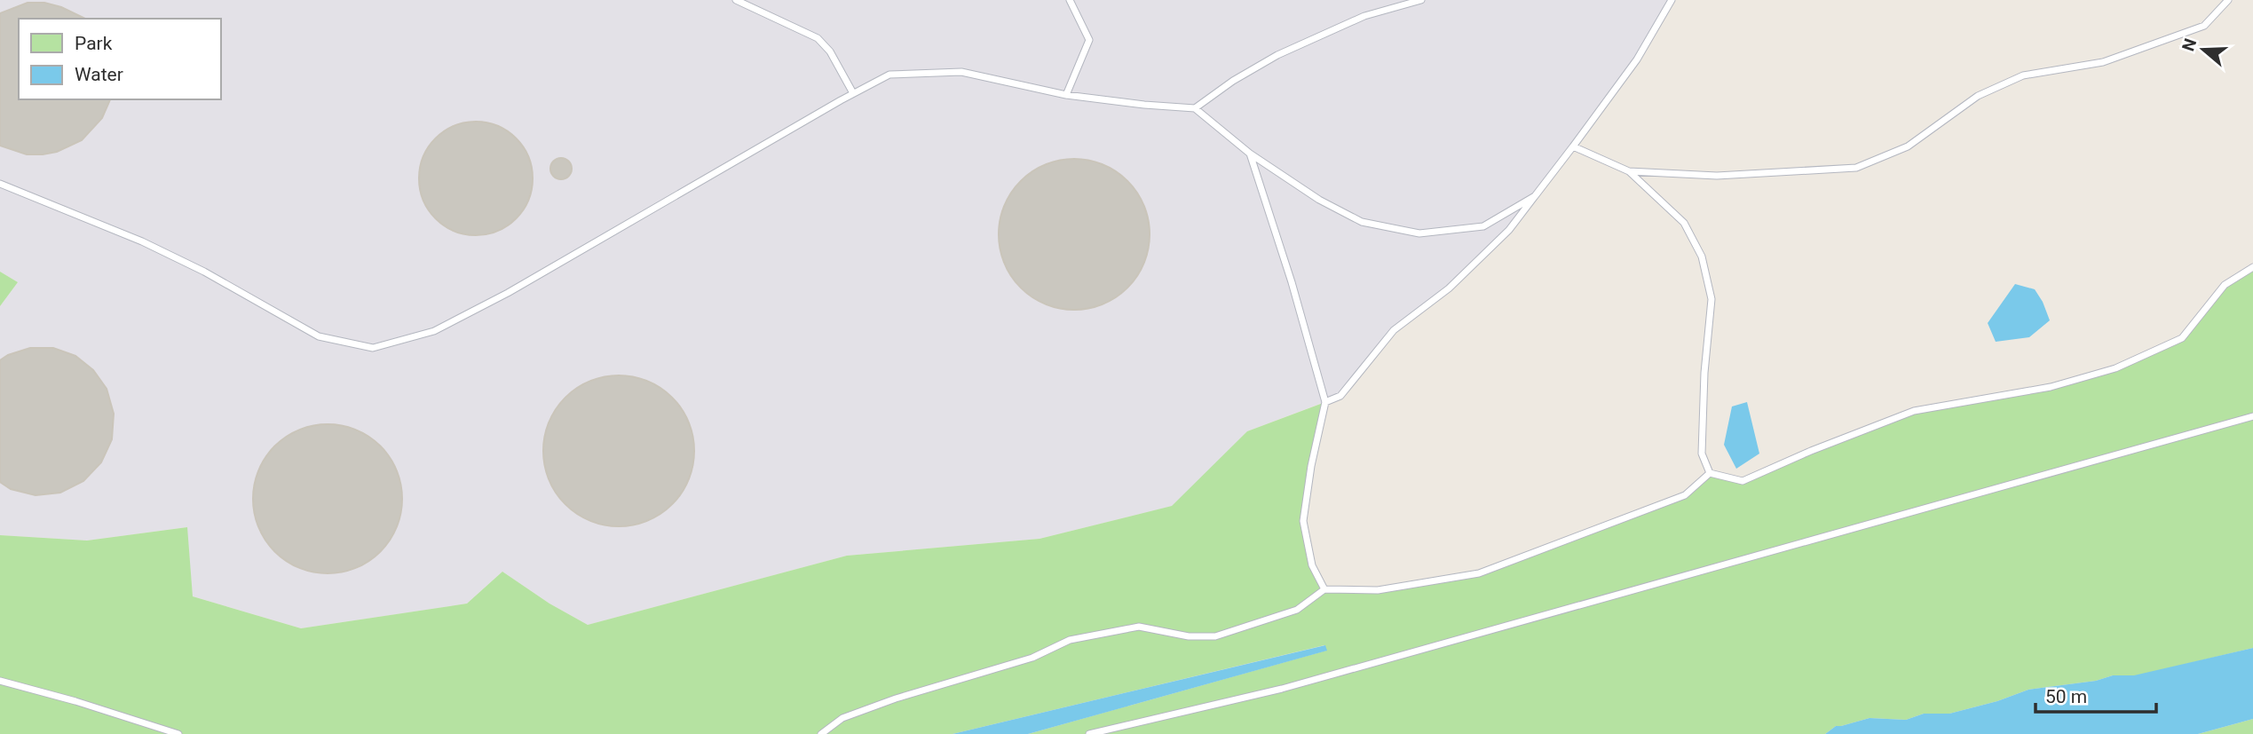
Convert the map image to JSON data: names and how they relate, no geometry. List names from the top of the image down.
{
  "legend": ["Park", "Water"],
  "scale_bar": "50 m",
  "north": "left"
}
